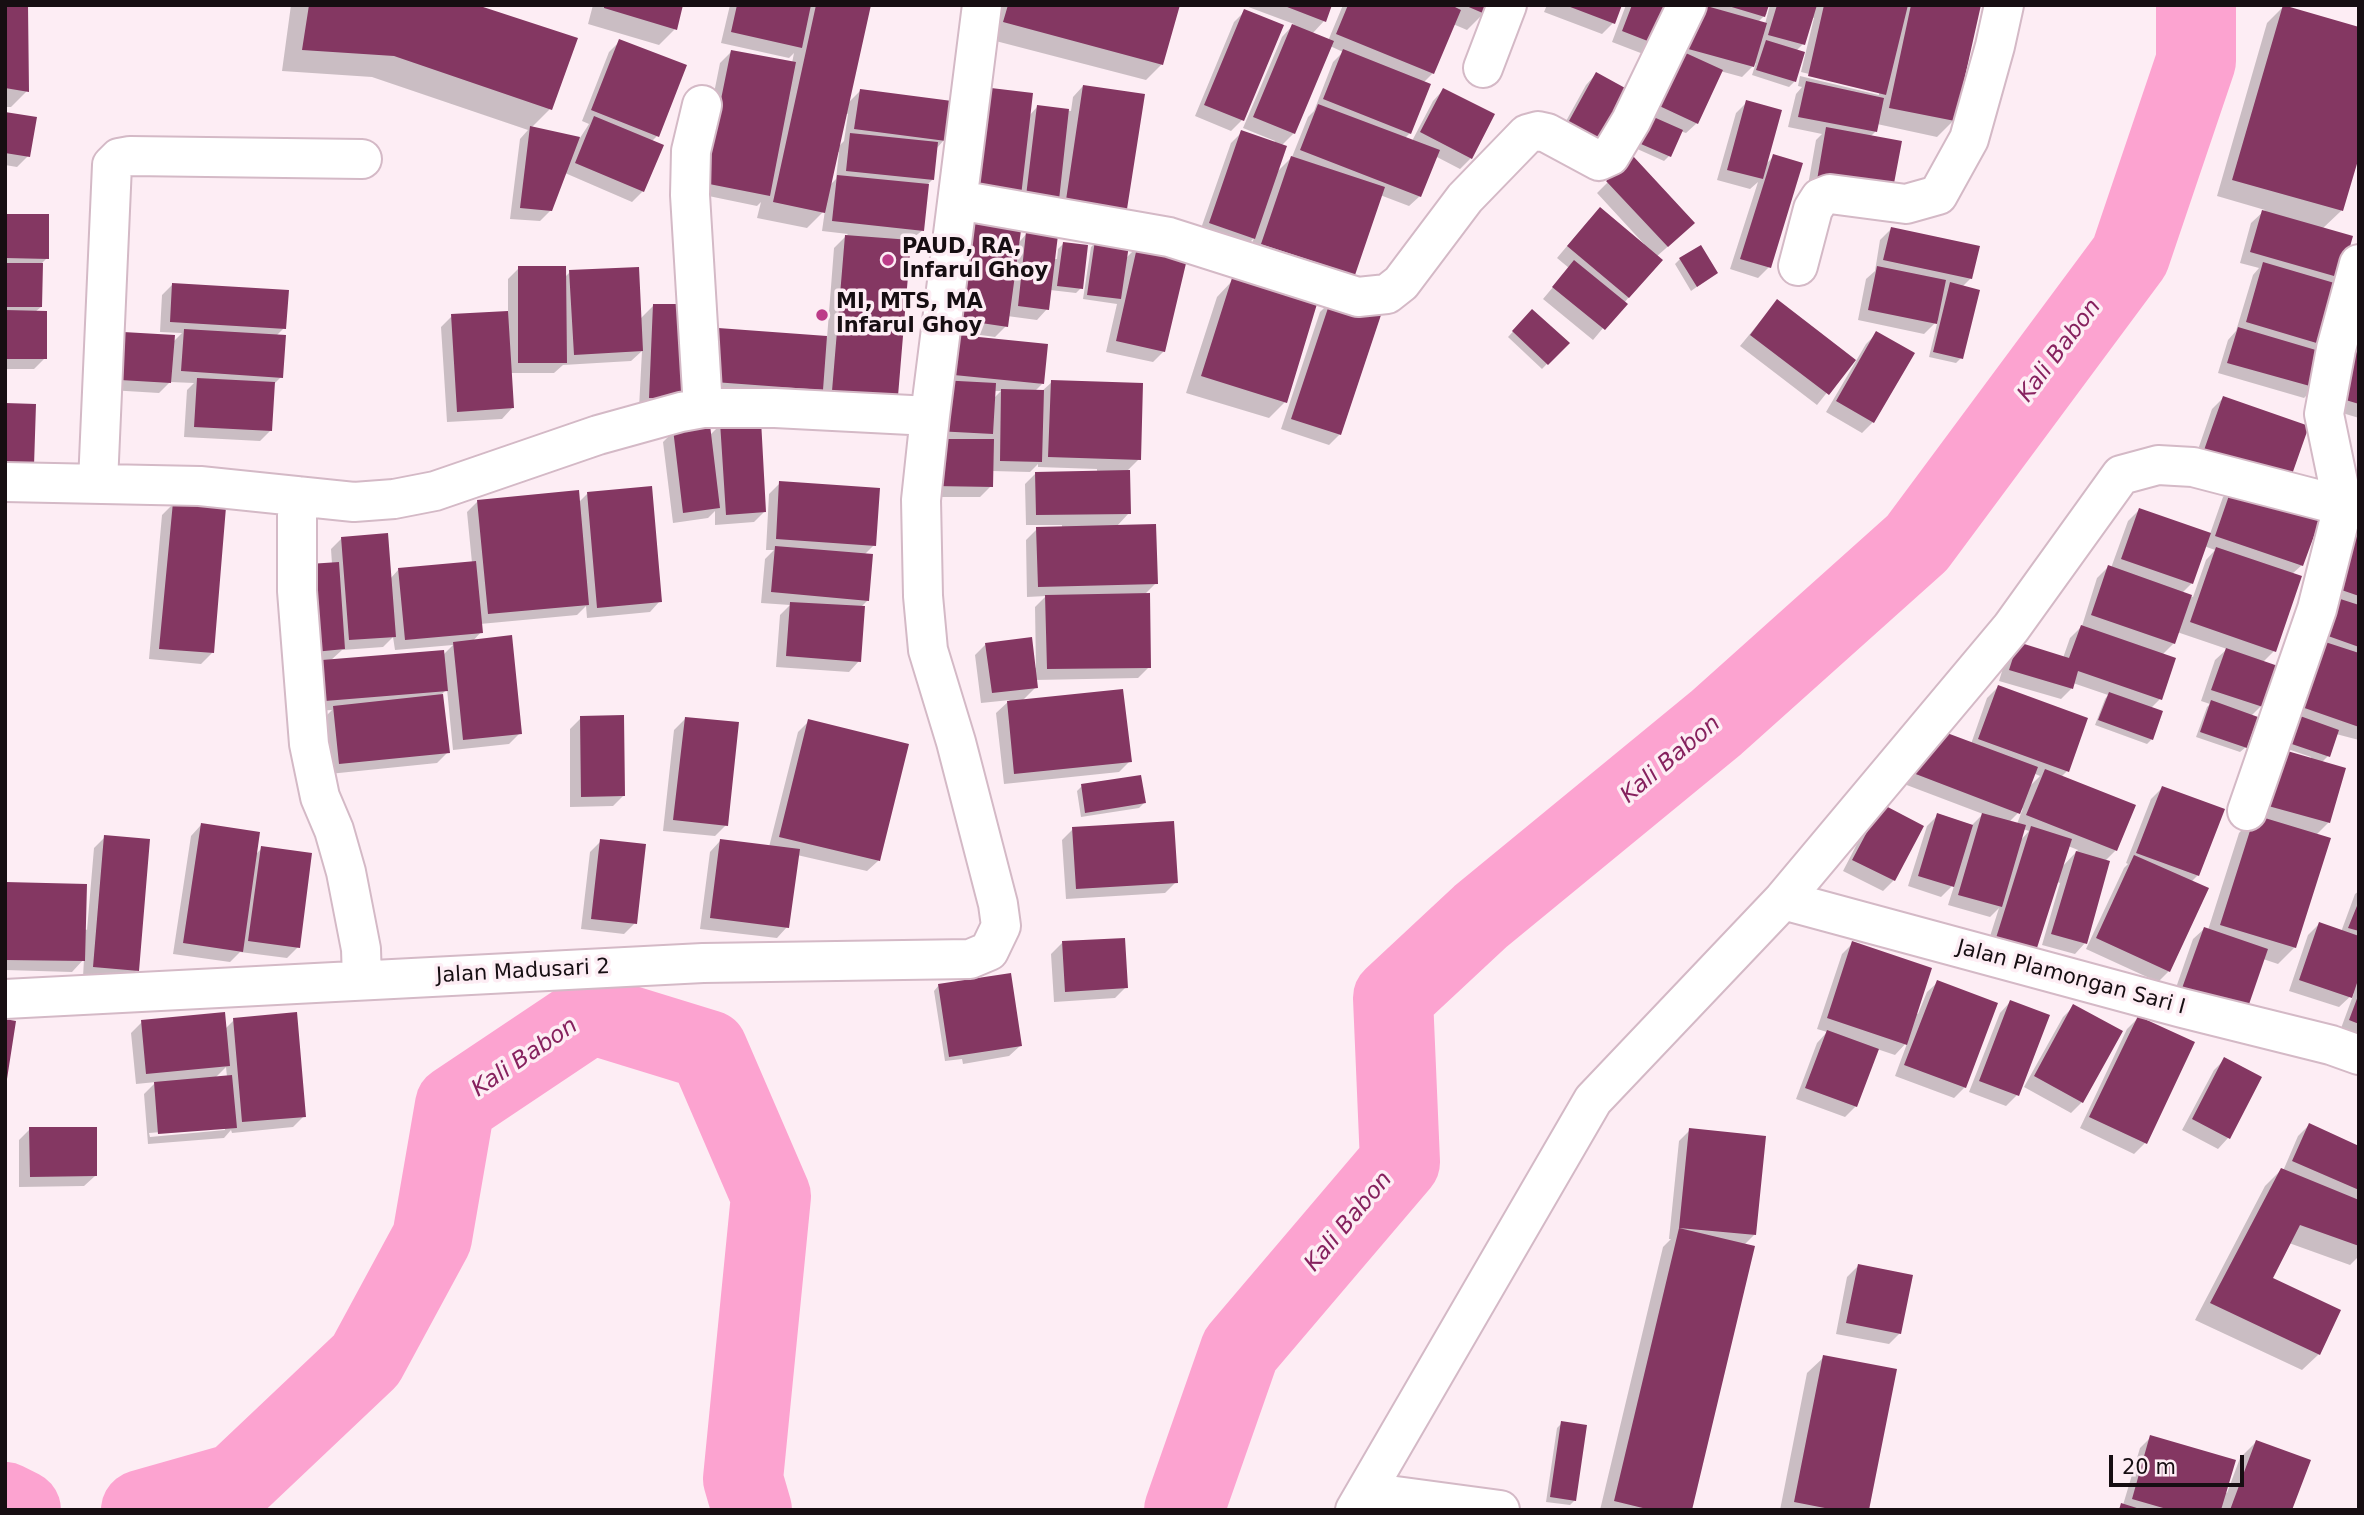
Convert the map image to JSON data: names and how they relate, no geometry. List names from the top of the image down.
{
  "streets": {
    "street": ["Jalan Madusari 2", "Jalan Plamongan Sari I"]
  },
  "water": ["Kali Babon"],
  "places": ["PAUD, RA, Infarul Ghoy", "MI, MTS, MA Infarul Ghoy"],
  "scale_bar": "20 m"
}
